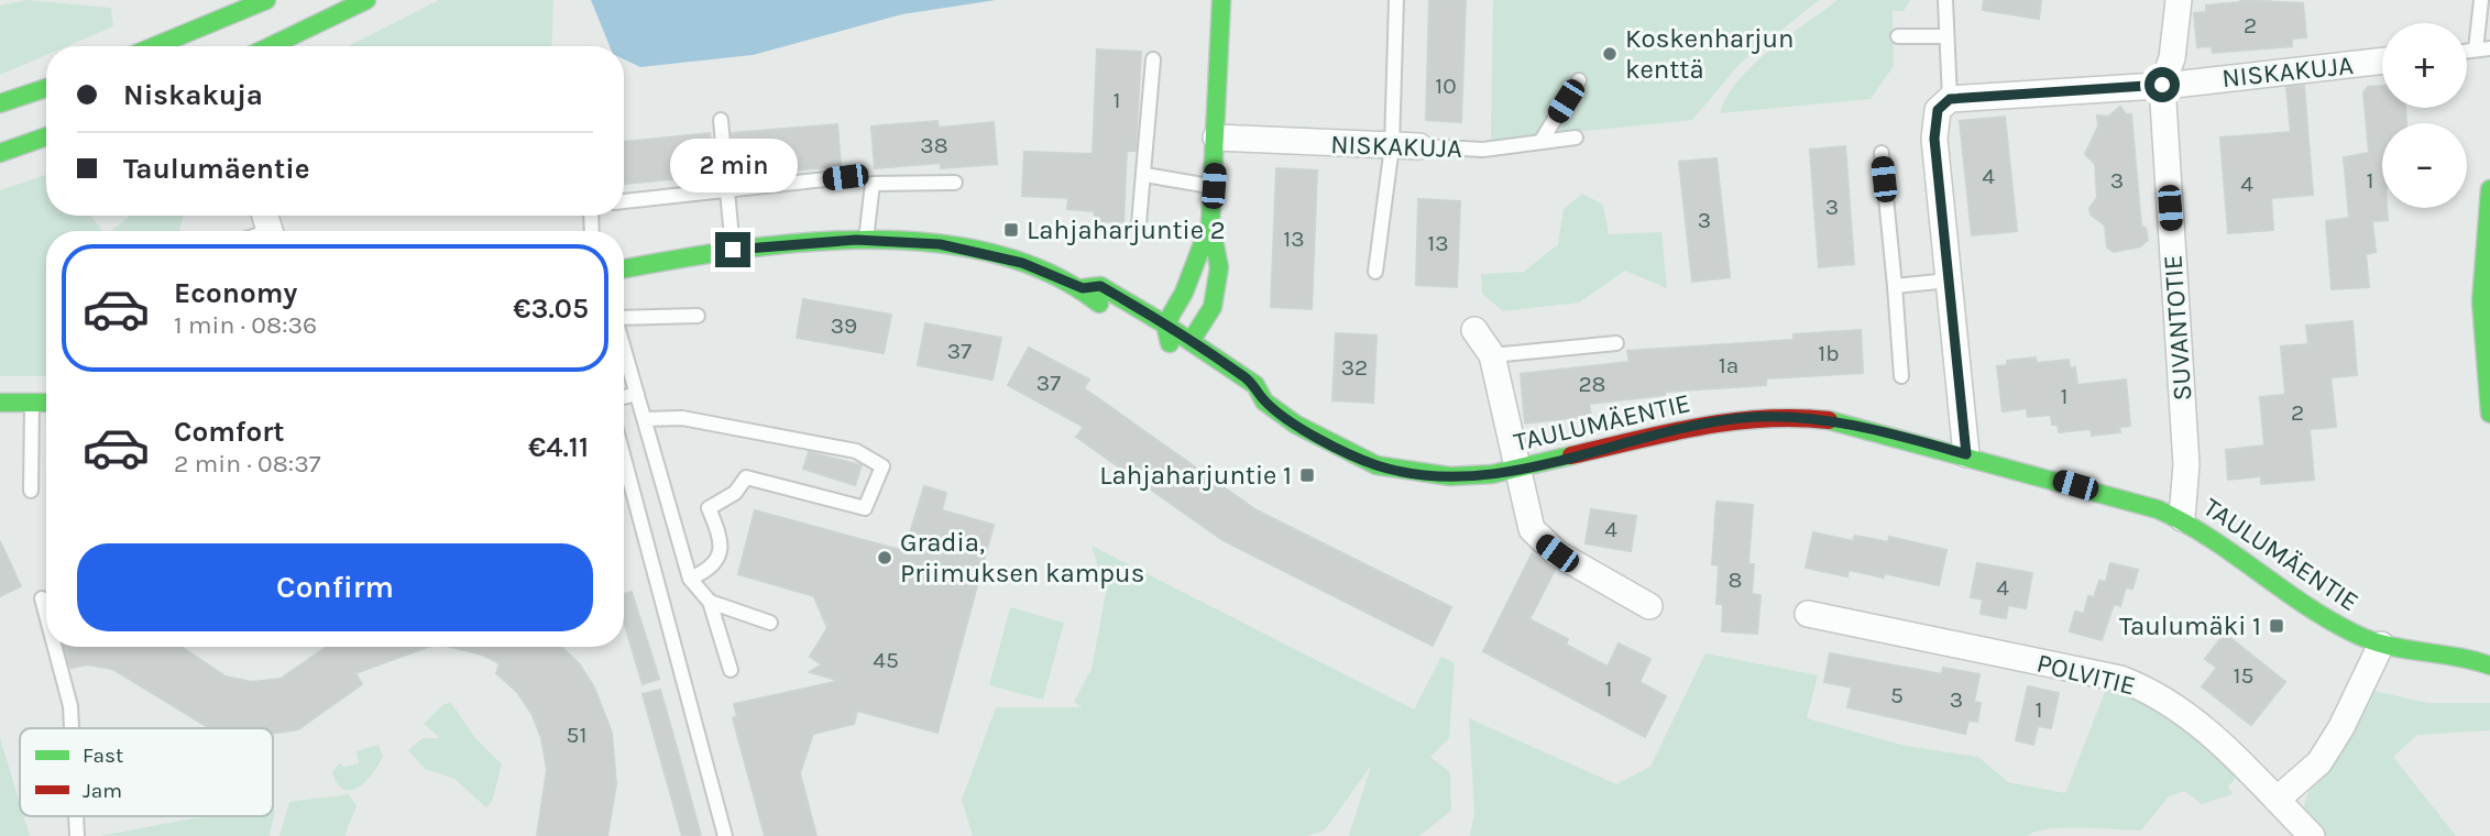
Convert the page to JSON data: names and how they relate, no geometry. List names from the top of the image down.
{
  "streets": {
    "main road": ["TAULUMÄENTIE"],
    "street": ["NISKAKUJA", "SUVANTOTIE", "POLVITIE"]
  },
  "crossings": [
    ["NISKAKUJA", "SUVANTOTIE"],
    ["SUVANTOTIE", "TAULUMÄENTIE"]
  ],
  "places": {
    "other": ["Koskenharjun kenttä", "Gradia, Priimuksen kampus"],
    "transit": ["Lahjaharjuntie 2", "Lahjaharjuntie 1", "Taulumäki 1"]
  },
  "house_numbers": [
    "2",
    "10",
    "1",
    "38",
    "4",
    "3",
    "1",
    "4",
    "3",
    "3",
    "13",
    "13",
    "39",
    "37",
    "1b",
    "1a",
    "32",
    "37",
    "28",
    "1",
    "2",
    "4",
    "8",
    "4",
    "45",
    "15",
    "1",
    "5",
    "3",
    "1",
    "51"
  ],
  "legend": ["Fast", "Jam"],
  "page": {
    "map_buttons": ["+", "−"],
    "banner": ["Niskakuja", "Taulumäentie"],
    "bubble": "2 min",
    "list": [
      {
        "name": "Economy",
        "note": "1 min · 08:36",
        "value": "€3.05"
      },
      {
        "name": "Comfort",
        "note": "2 min · 08:37",
        "value": "€4.11"
      }
    ],
    "buttons": "Confirm"
  }
}
